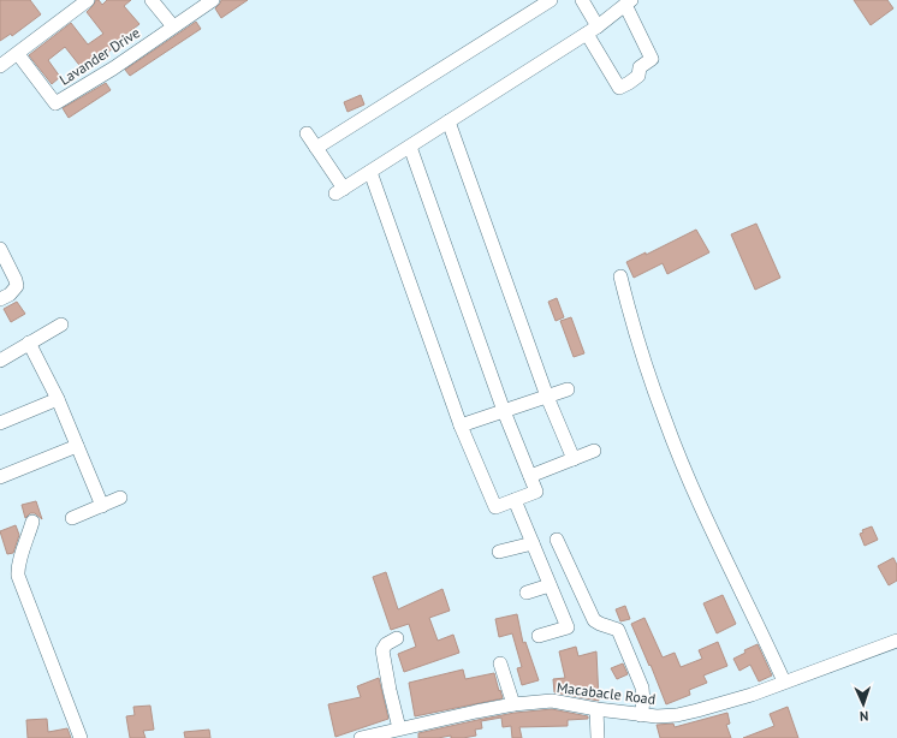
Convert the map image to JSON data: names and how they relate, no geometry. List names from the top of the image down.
{
  "streets": {
    "street": ["Lavander Drive", "Macabacle Road"]
  },
  "north": "bottom"
}
